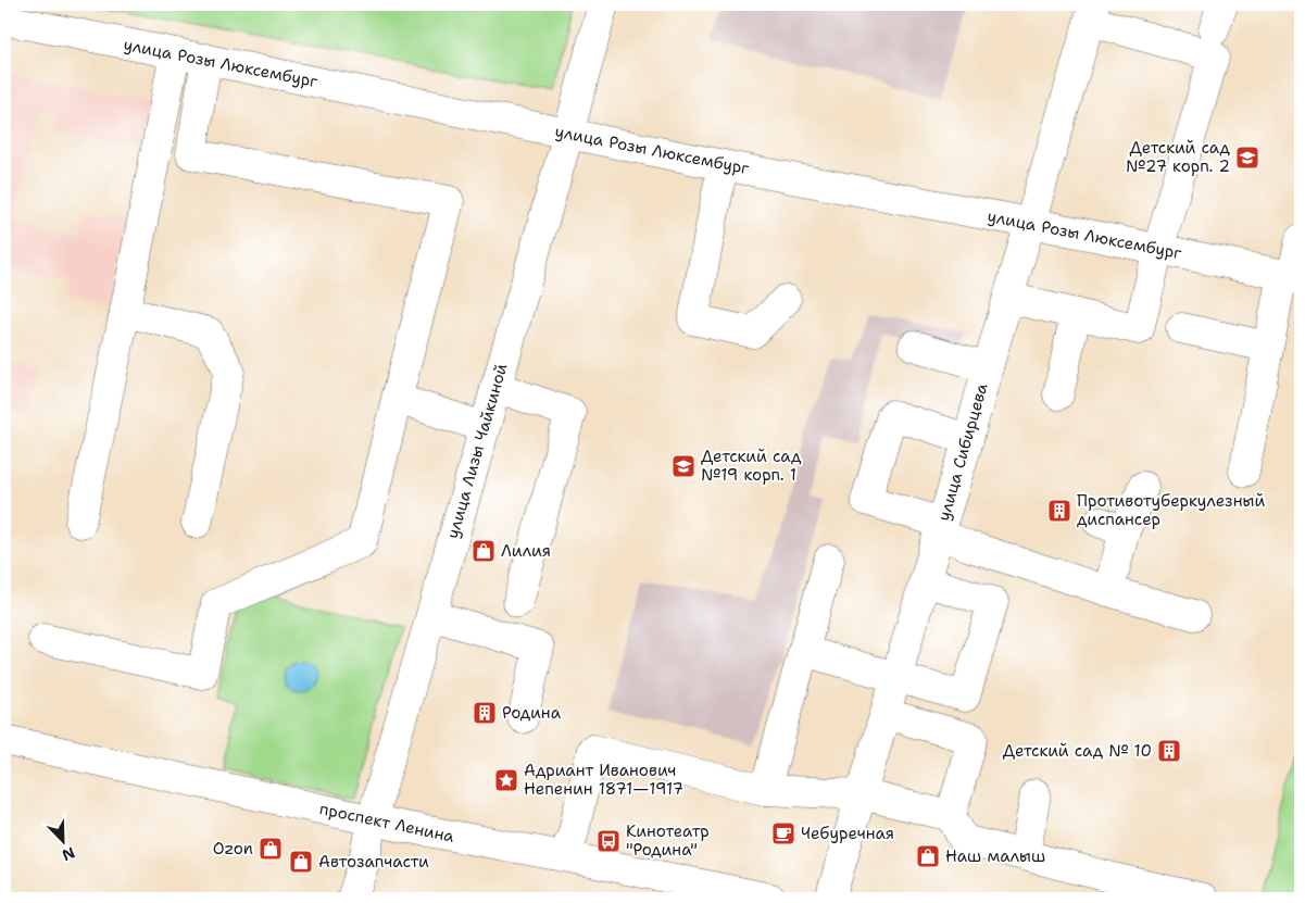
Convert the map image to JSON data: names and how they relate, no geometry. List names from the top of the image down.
{
  "streets": {
    "street": [
      "улица Розы Люксембург",
      "улица Лизы Чайкиной",
      "улица Сибирцева",
      "проспект Ленина"
    ]
  },
  "crossings": [
    ["улица Розы Люксембург", "улица Лизы Чайкиной"],
    ["улица Розы Люксембург", "улица Сибирцева"],
    ["улица Лизы Чайкиной", "проспект Ленина"]
  ],
  "places": {
    "school or university": ["Детский сад №27 корп. 2", "Детский сад №19 корп. 1"],
    "building": ["Противотуберкулезный диспансер", "Родина", "Детский сад № 10"],
    "shop": [
      "Лилия",
      "Ozon",
      "Наш малыш",
      "Автозапчасти"
    ],
    "place": ["Адриант Иванович Непенин 1871—1917"],
    "cafe": ["Чебуречная"],
    "bus stop": ["Кинотеатр \"Родина\""]
  },
  "north": "bottom right"
}
